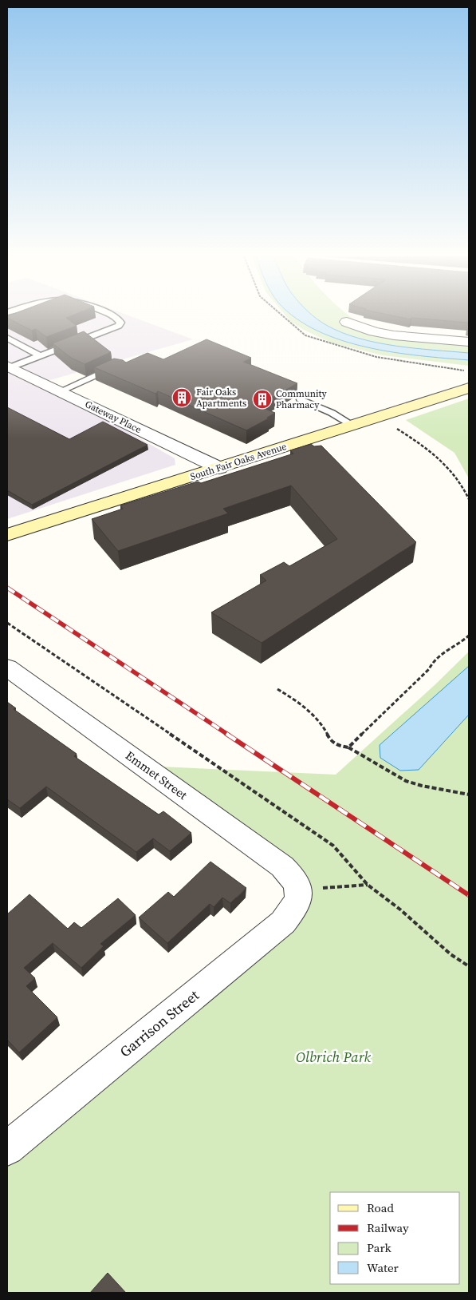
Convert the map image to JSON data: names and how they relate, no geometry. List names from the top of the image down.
{
  "streets": {
    "street": [
      "Gateway Place",
      "South Fair Oaks Avenue",
      "Emmet Street",
      "Garrison Street"
    ]
  },
  "crossings": [
    ["Gateway Place", "South Fair Oaks Avenue"],
    ["Emmet Street", "Garrison Street"]
  ],
  "parks": ["Olbrich Park"],
  "places": {
    "building": ["Fair Oaks Apartments", "Community Pharmacy"]
  },
  "legend": [
    "Road",
    "Railway",
    "Park",
    "Water"
  ]
}
